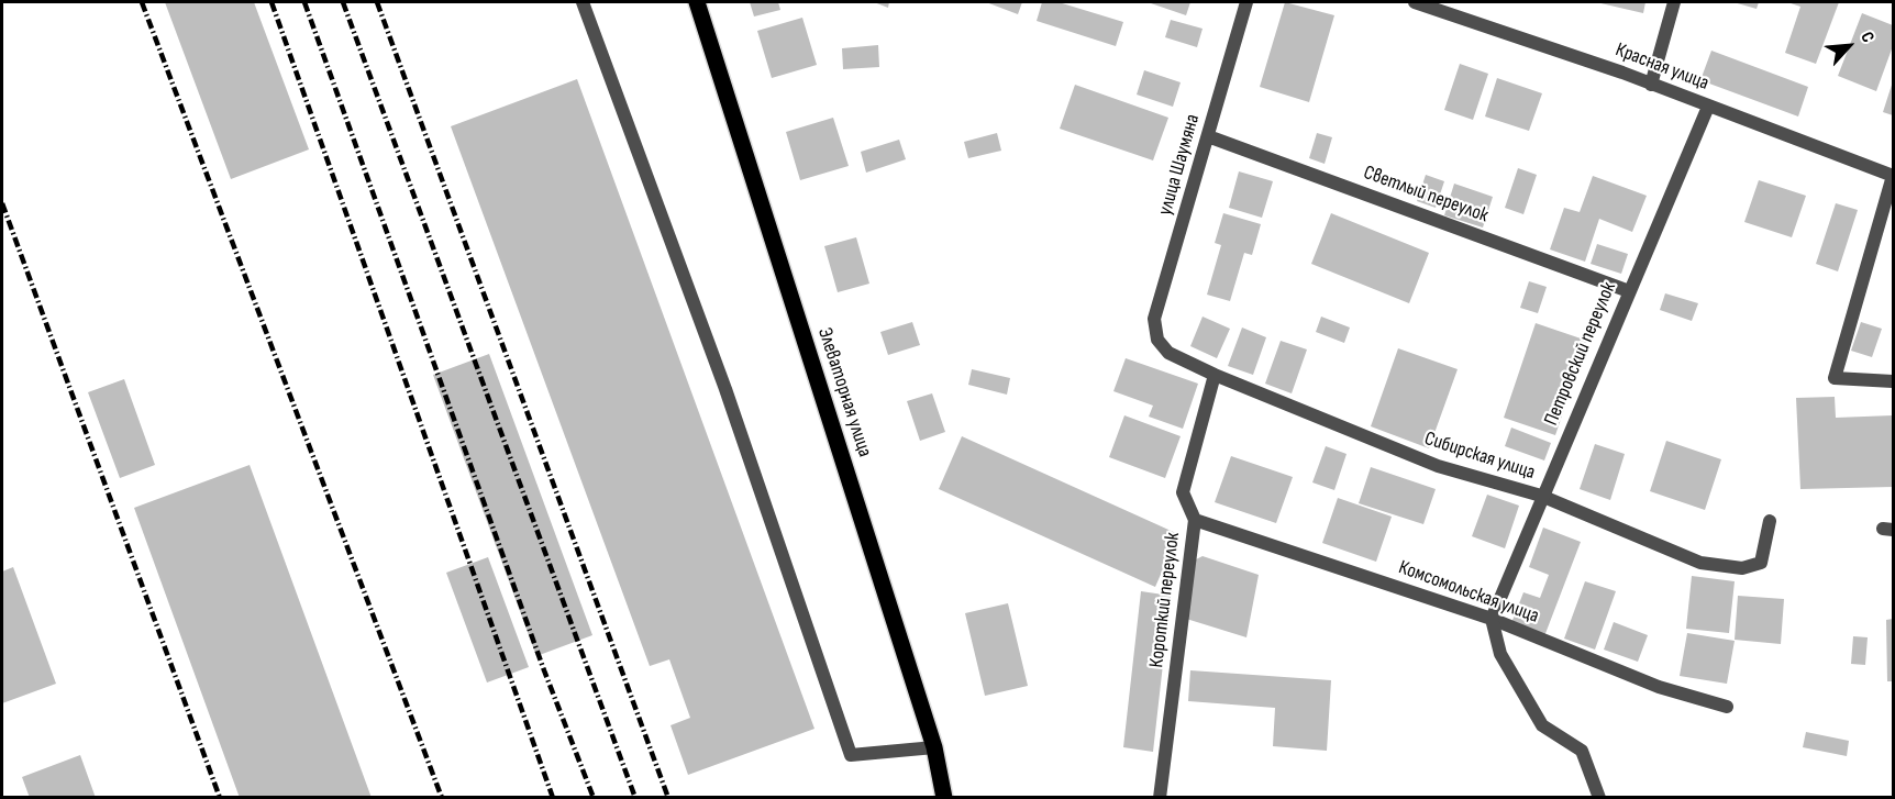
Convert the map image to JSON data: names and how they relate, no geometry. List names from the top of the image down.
{
  "streets": {
    "main road": ["Элеваторная улица"],
    "street": [
      "Красная улица",
      "улица Шаумяна",
      "Светлый переулок",
      "Петровский переулок",
      "Сибирская улица",
      "Комсомольская улица",
      "Короткий переулок"
    ]
  },
  "crossings": [
    ["Красная улица", "Петровский переулок"],
    ["улица Шаумяна", "Светлый переулок"],
    ["улица Шаумяна", "Сибирская улица"],
    ["Светлый переулок", "Петровский переулок"],
    ["Петровский переулок", "Сибирская улица"],
    ["Петровский переулок", "Комсомольская улица"],
    ["Сибирская улица", "Короткий переулок"],
    ["Комсомольская улица", "Короткий переулок"]
  ],
  "north": "top right"
}
